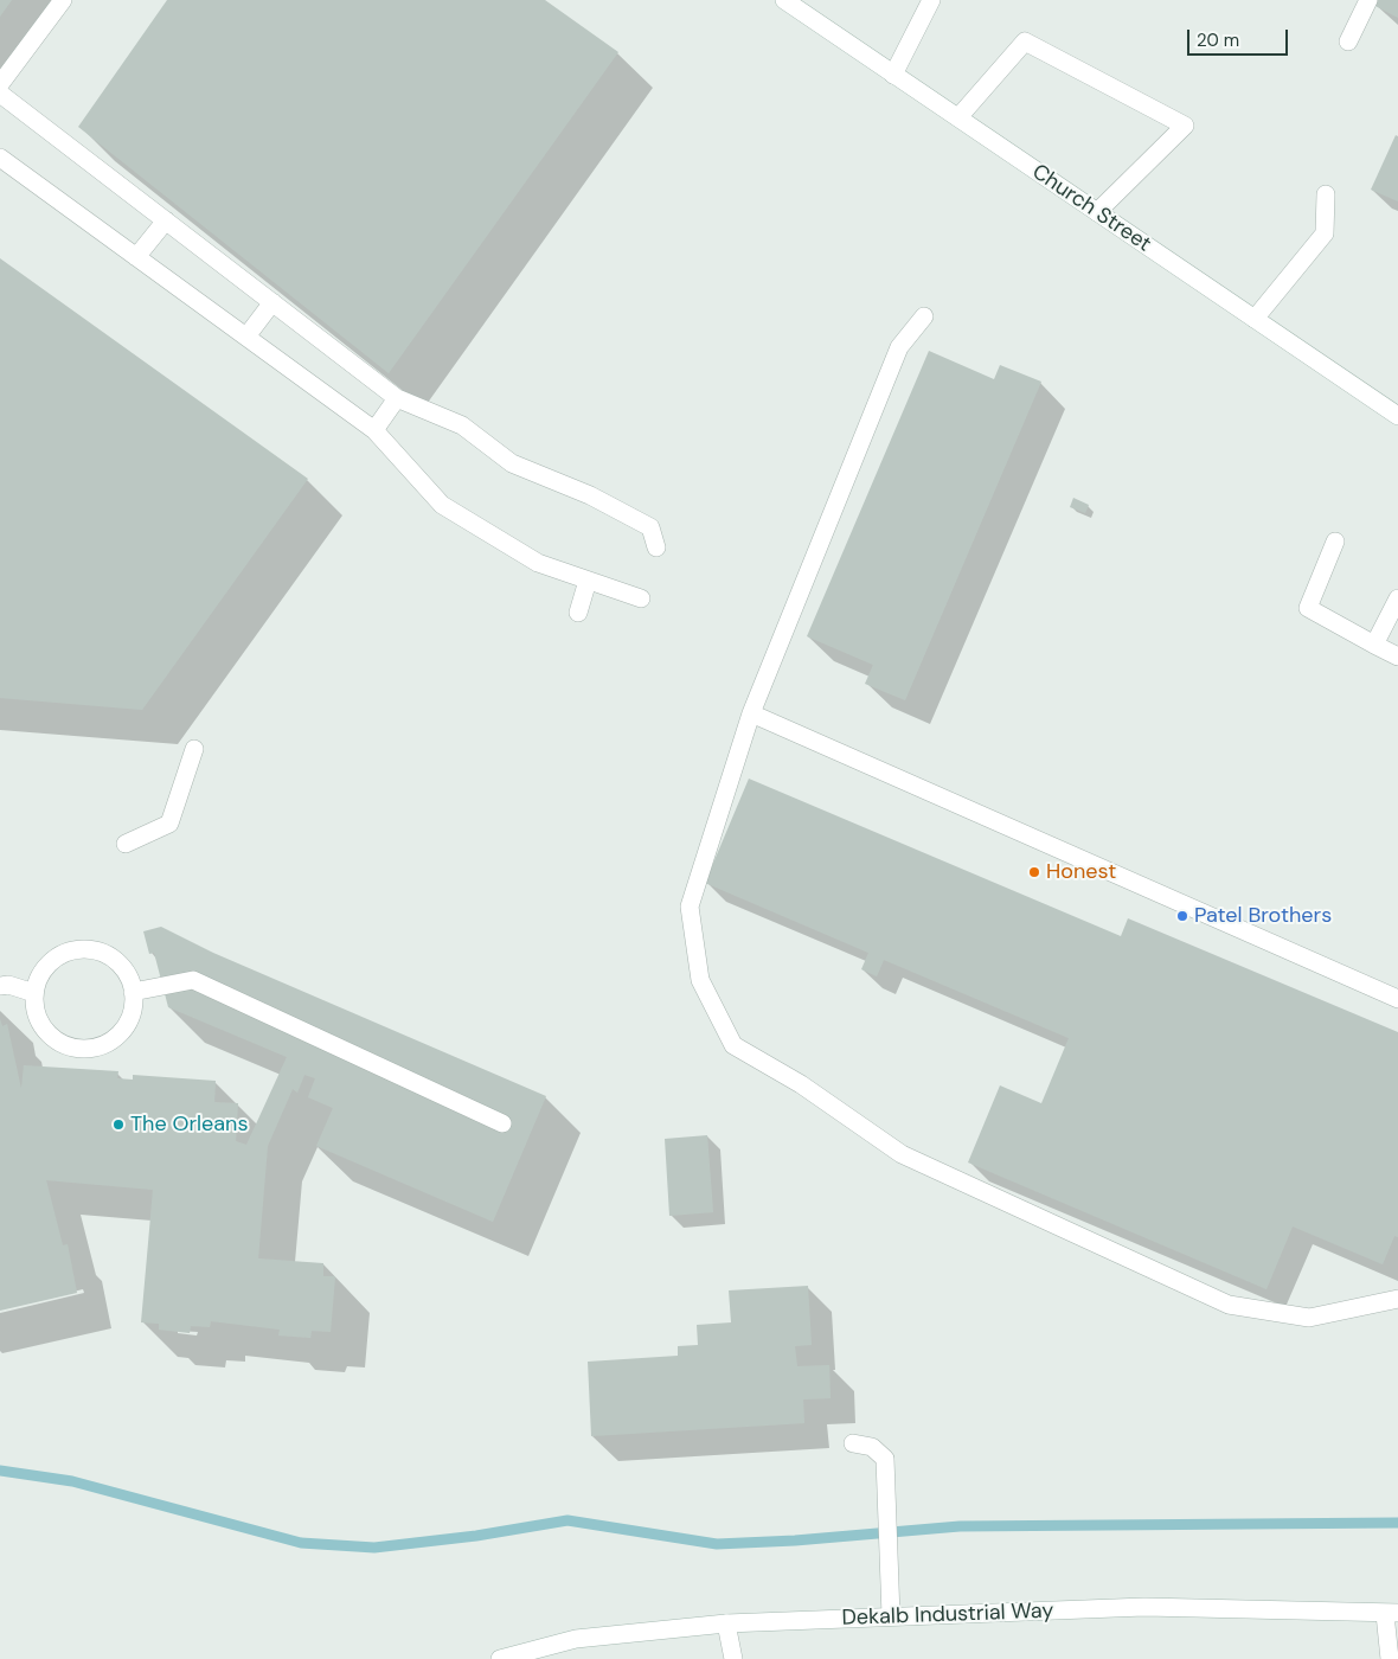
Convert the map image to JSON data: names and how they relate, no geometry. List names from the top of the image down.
{
  "streets": {
    "main road": ["Church Street", "Dekalb Industrial Way"]
  },
  "places": ["Honest", "Patel Brothers", "The Orleans"],
  "scale_bar": "20 m"
}
